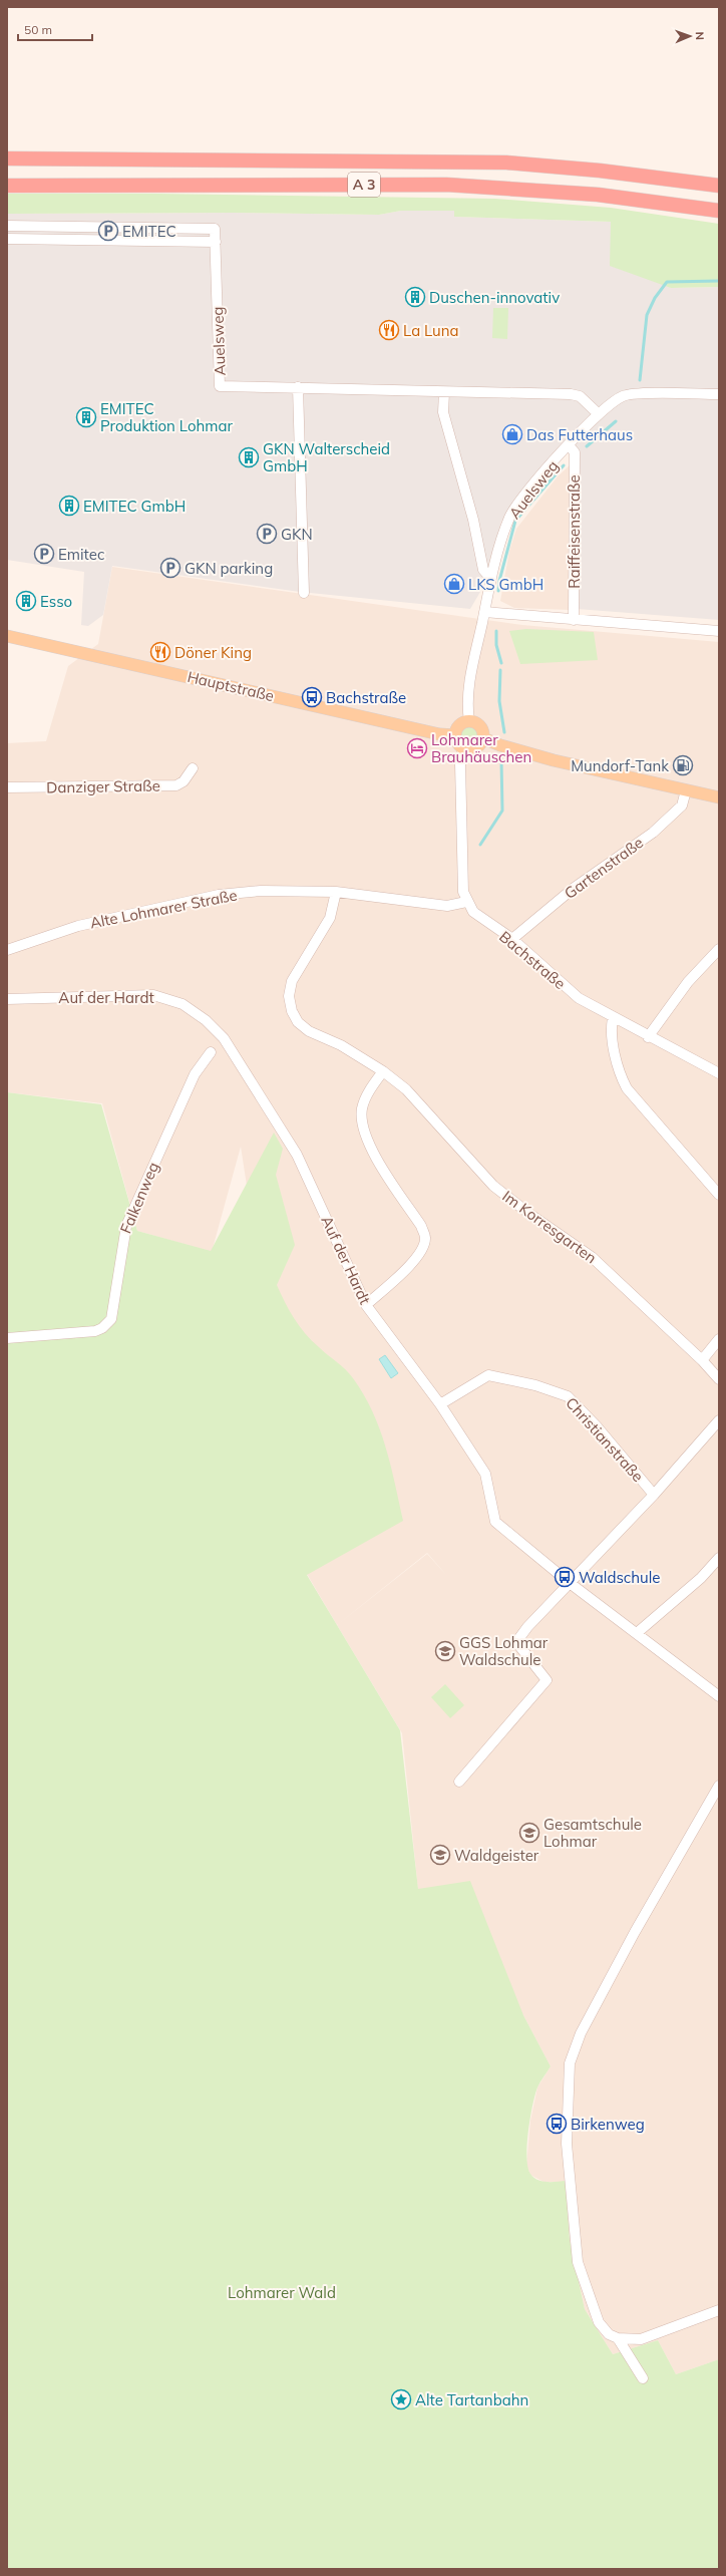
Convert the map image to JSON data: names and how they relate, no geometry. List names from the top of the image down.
{
  "streets": {
    "highway": ["A 3"],
    "main road": ["Hauptstraße"],
    "street": [
      "Auelsweg",
      "Raiffeisenstraße",
      "Danziger Straße",
      "Gartenstraße",
      "Alte Lohmarer Straße",
      "Bachstraße",
      "Auf der Hardt",
      "Falkenweg",
      "Im Korresgarten",
      "Christianstraße"
    ]
  },
  "crossings": [
    ["Auelsweg", "Raiffeisenstraße"],
    ["Auelsweg", "Hauptstraße"],
    ["Auelsweg", "Bachstraße"],
    ["Hauptstraße", "Bachstraße"],
    ["Gartenstraße", "Bachstraße"],
    ["Alte Lohmarer Straße", "Bachstraße"],
    ["Alte Lohmarer Straße", "Im Korresgarten"],
    ["Auf der Hardt", "Christianstraße"]
  ],
  "parks": ["Lohmarer Wald"],
  "places": {
    "parking": [
      "EMITEC",
      "GKN",
      "Emitec",
      "GKN parking"
    ],
    "building": [
      "Duschen-innovativ",
      "EMITEC Produktion Lohmar",
      "GKN Walterscheid GmbH",
      "EMITEC GmbH",
      "Esso"
    ],
    "restaurant": ["La Luna", "Döner King"],
    "shop": ["Das Futterhaus", "LKS GmbH"],
    "bus stop": ["Bachstraße", "Waldschule", "Birkenweg"],
    "hotel": ["Lohmarer Brauhäuschen"],
    "fuel station": ["Mundorf-Tank"],
    "school or university": ["GGS Lohmar Waldschule", "Gesamtschule Lohmar", "Waldgeister"],
    "place": ["Alte Tartanbahn"]
  },
  "scale_bar": "50 m",
  "north": "right"
}
